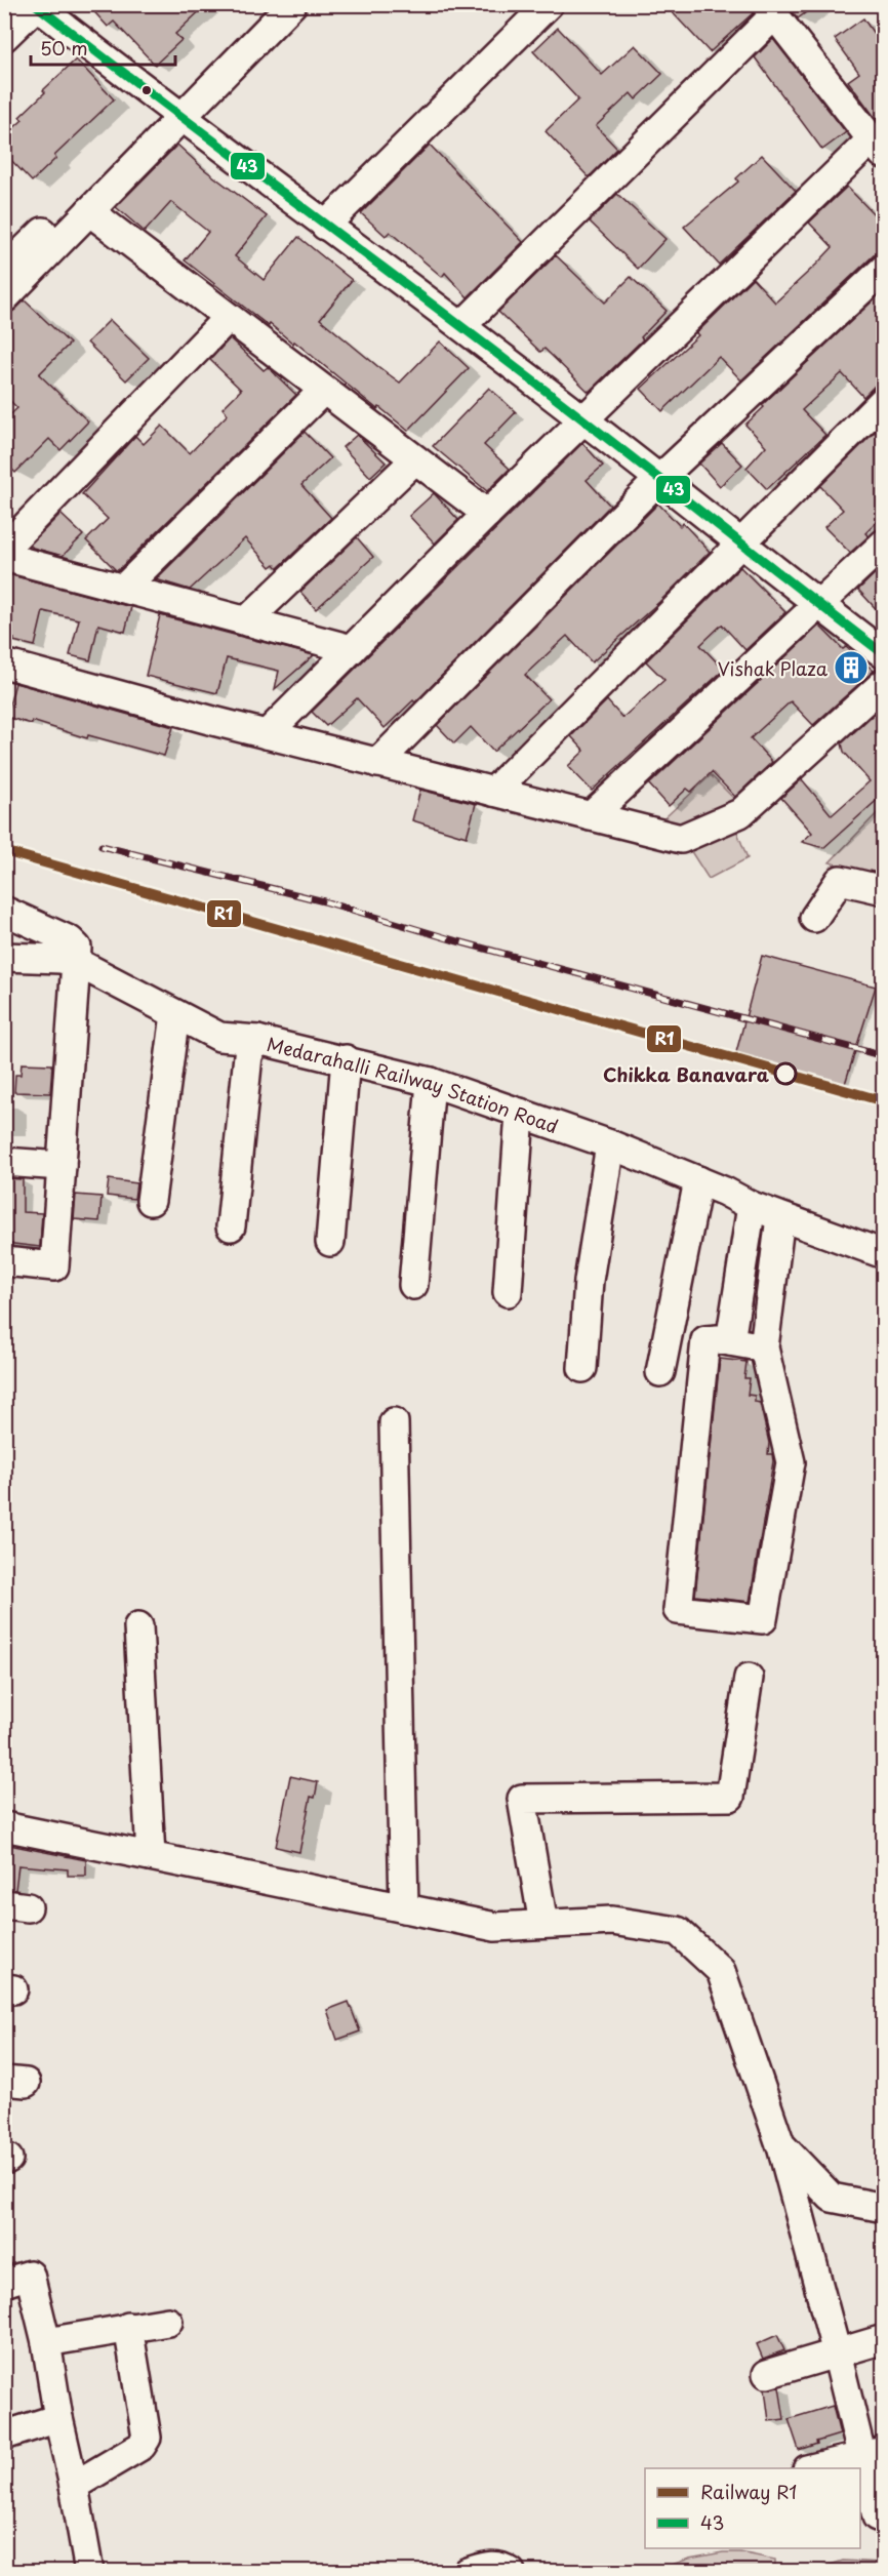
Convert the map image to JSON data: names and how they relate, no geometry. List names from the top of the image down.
{
  "streets": {
    "street": ["Medarahalli Railway Station Road"]
  },
  "places": {
    "building": ["Vishak Plaza"],
    "other": ["Chikka Banavara"]
  },
  "lines": ["transit line 43", "rail line R1"],
  "legend": ["Railway R1", "43"],
  "scale_bar": "50 m"
}
